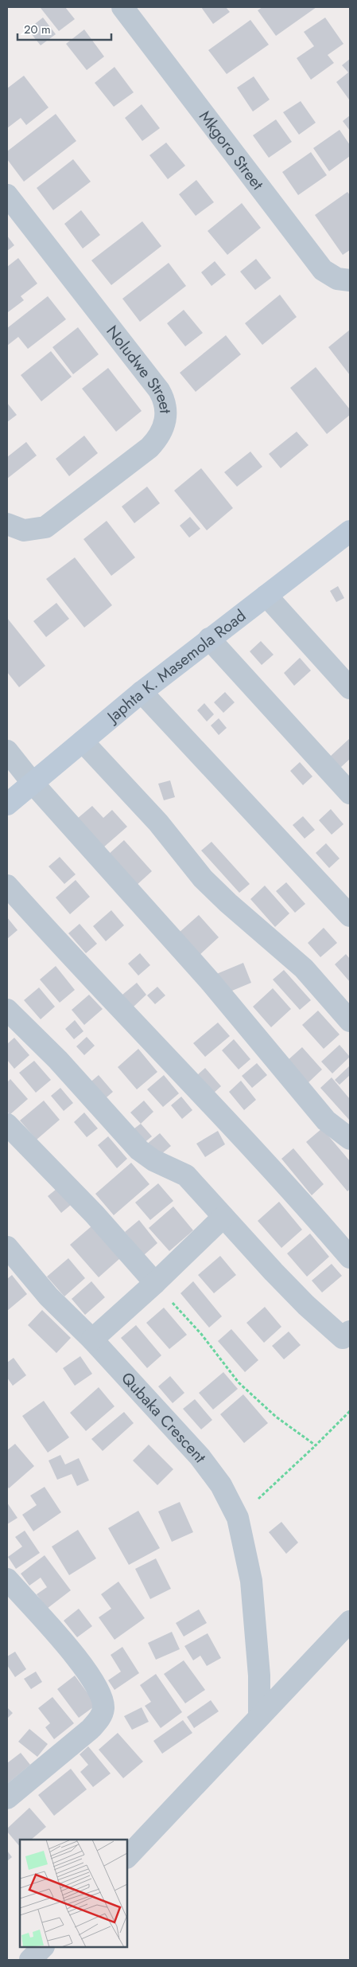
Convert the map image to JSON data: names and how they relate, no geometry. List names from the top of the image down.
{
  "streets": {
    "main road": ["Japhta K. Masemola Road"],
    "street": ["Mkgoro Street", "Noludwe Street", "Qubaka Crescent"]
  },
  "scale_bar": "20 m"
}
